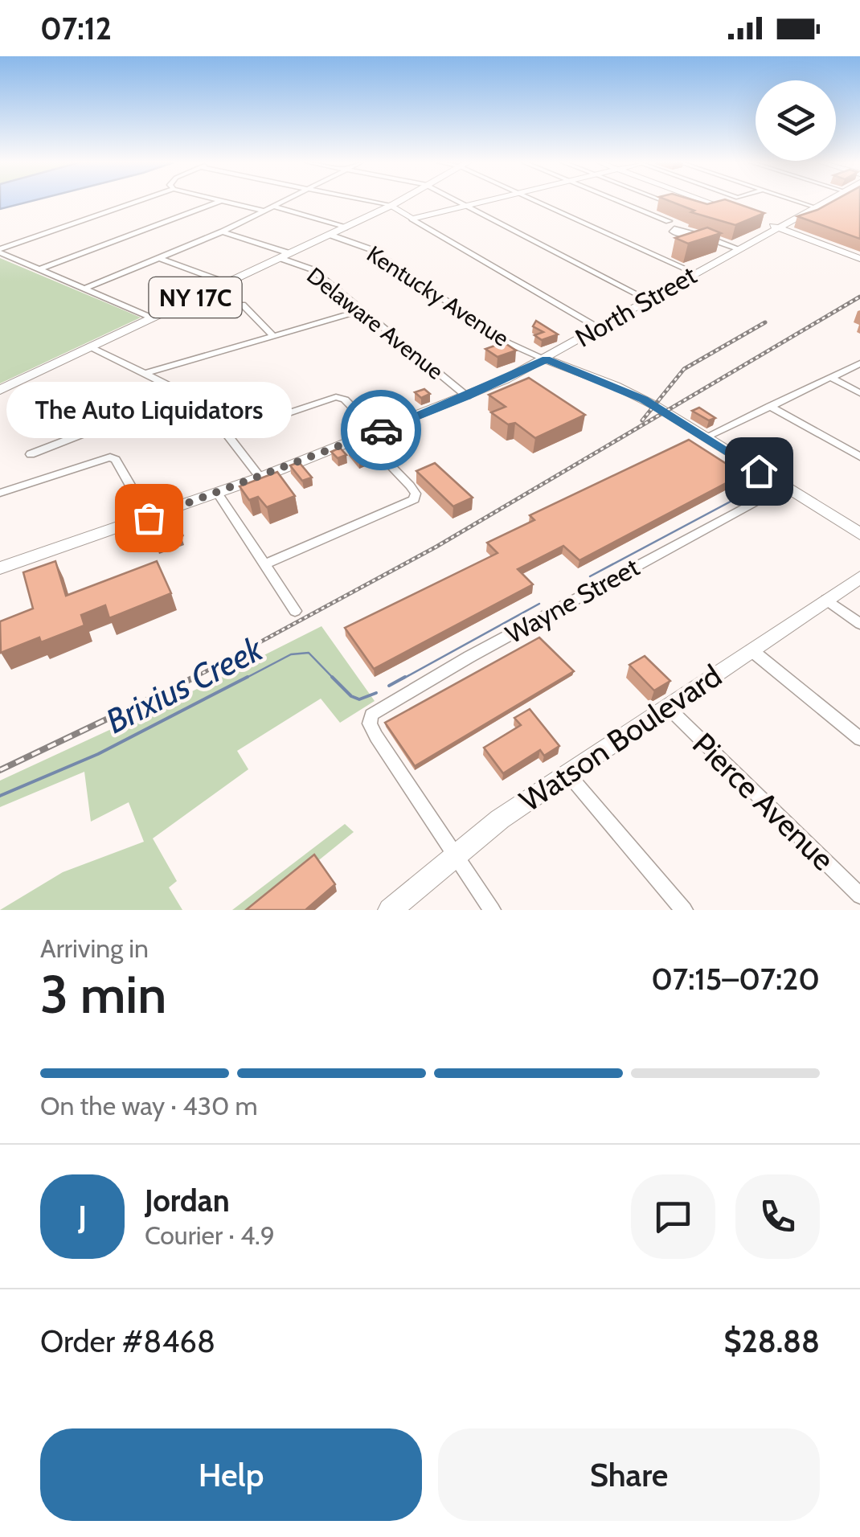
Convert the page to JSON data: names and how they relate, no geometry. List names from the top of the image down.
{
  "streets": {
    "main road": ["NY 17C"],
    "street": [
      "Kentucky Avenue",
      "North Street",
      "Delaware Avenue",
      "Wayne Street",
      "Watson Boulevard",
      "Pierce Avenue"
    ]
  },
  "crossings": [
    ["Kentucky Avenue", "NY 17C"],
    ["Kentucky Avenue", "North Street"],
    ["NY 17C", "Delaware Avenue"],
    ["North Street", "Delaware Avenue"],
    ["Wayne Street", "Watson Boulevard"],
    ["Watson Boulevard", "Pierce Avenue"]
  ],
  "water": ["Brixius Creek"],
  "places": ["The Auto Liquidators"],
  "page": {
    "status": "07:12",
    "bubble": "The Auto Liquidators",
    "heading": ["3 min", "Arriving in", "07:15–07:20"],
    "panel": [
      "Jordan",
      "Courier · 4.9",
      "Order #8468",
      "$28.88"
    ],
    "bar": "On the way · 430 m",
    "round": "J",
    "buttons": ["Help", "Share"]
  }
}
